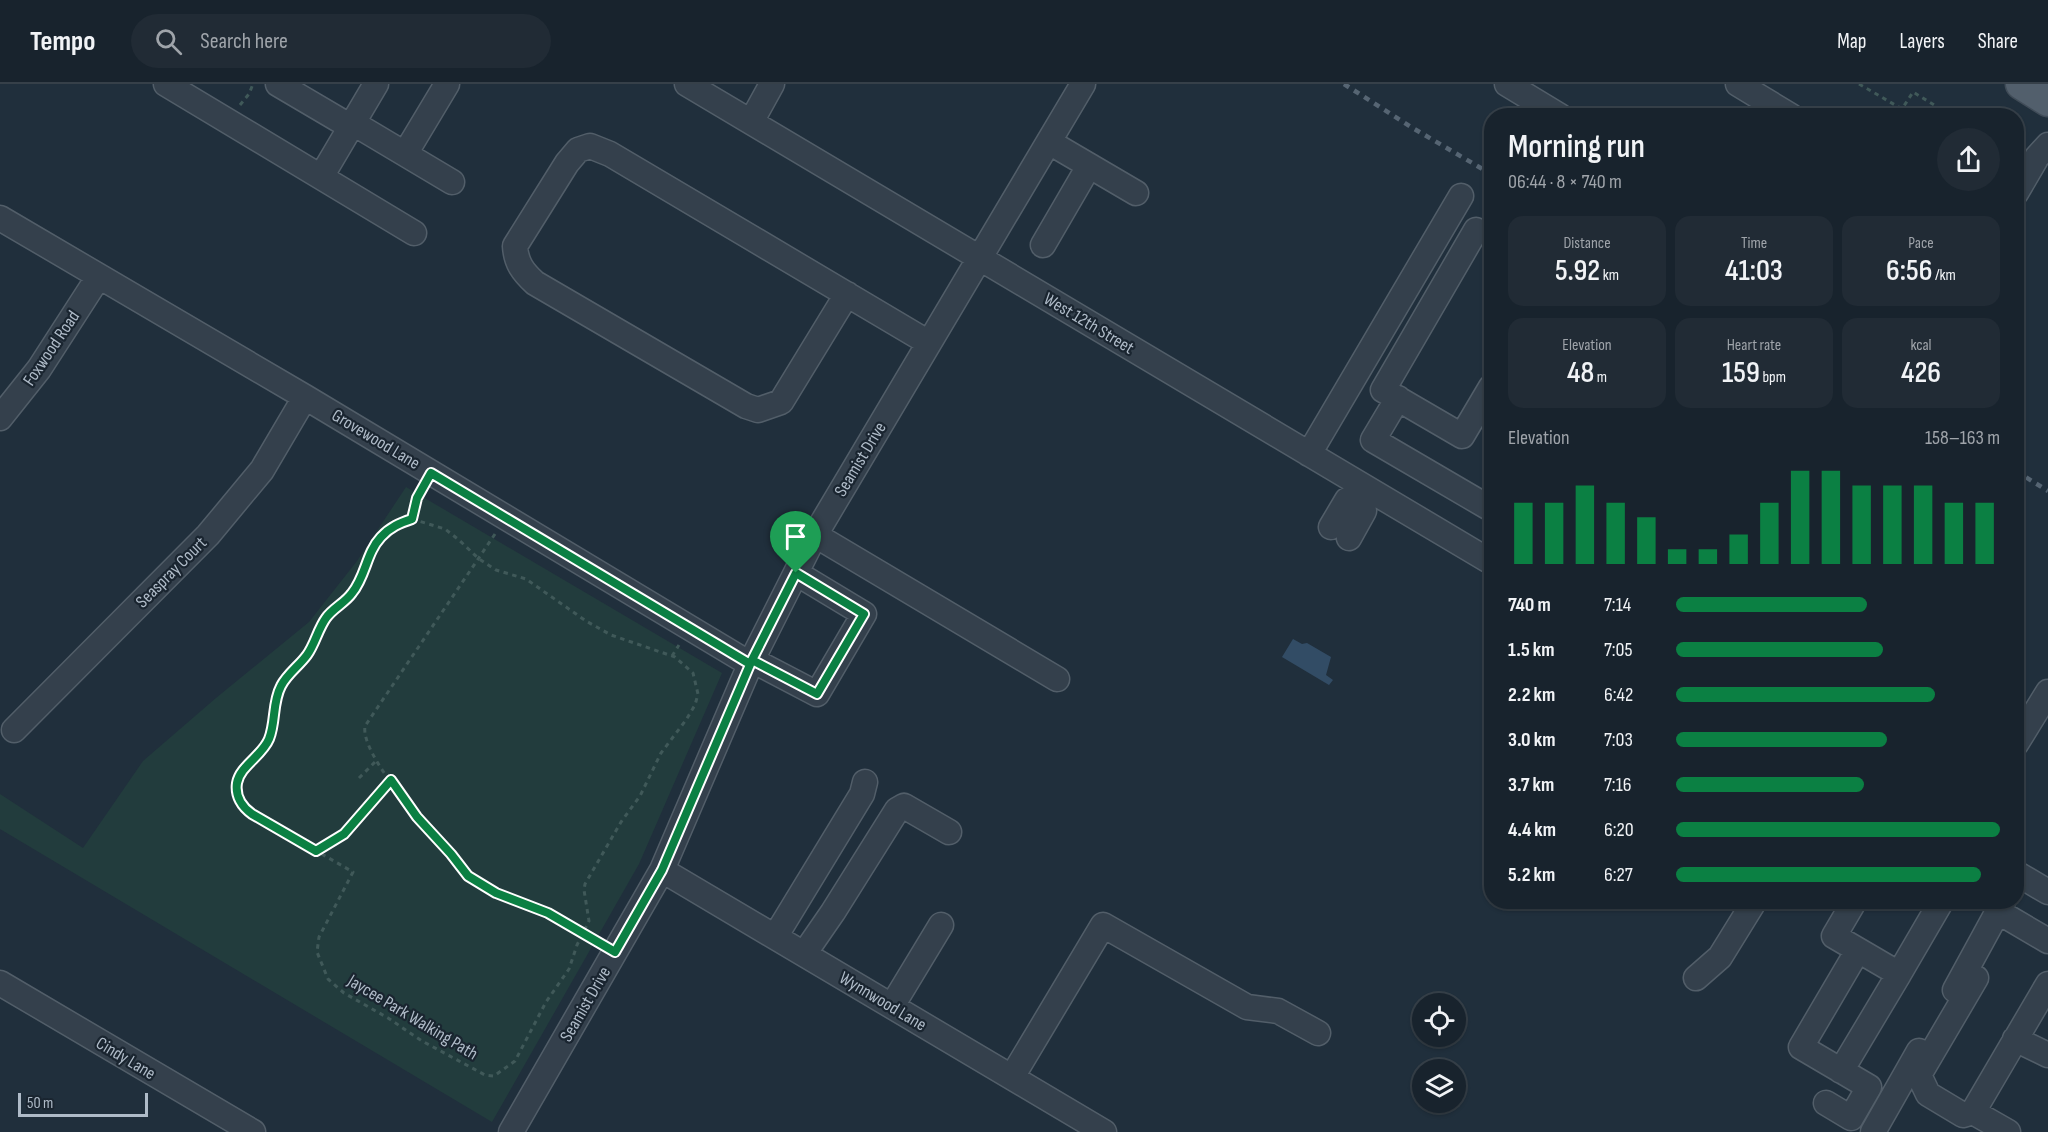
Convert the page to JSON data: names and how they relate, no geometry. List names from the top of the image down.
{
  "streets": {
    "street": [
      "West 12th Street",
      "Foxwood Road",
      "Grovewood Lane",
      "Seamist Drive",
      "Seaspray Court",
      "Wynnwood Lane",
      "Cindy Lane"
    ],
    "path": ["Jaycee Park Walking Path"]
  },
  "crossings": [
    ["West 12th Street", "Seamist Drive"],
    ["Foxwood Road", "Grovewood Lane"],
    ["Grovewood Lane", "Seamist Drive"],
    ["Grovewood Lane", "Seaspray Court"],
    ["Seamist Drive", "Wynnwood Lane"]
  ],
  "scale_bar": "50 m",
  "page": {
    "header": "Tempo",
    "search": "Search here",
    "nav": ["Map", "Layers", "Share"],
    "heading": ["Morning run", "06:44 · 8 × 740 m"],
    "stats": [
      ["Distance", "5.92 km"],
      ["Time", "41:03"],
      ["Pace", "6:56 /km"],
      ["Elevation", "48 m"],
      ["Heart rate", "159 bpm"],
      ["kcal", "426"]
    ],
    "chart": ["Elevation", "158–163 m"],
    "list": [
      {
        "name": "740 m",
        "note": "7:14"
      },
      {
        "name": "1.5 km",
        "note": "7:05"
      },
      {
        "name": "2.2 km",
        "note": "6:42"
      },
      {
        "name": "3.0 km",
        "note": "7:03"
      },
      {
        "name": "3.7 km",
        "note": "7:16"
      },
      {
        "name": "4.4 km",
        "note": "6:20"
      },
      {
        "name": "5.2 km",
        "note": "6:27"
      }
    ],
    "scale": "50 m"
  }
}
